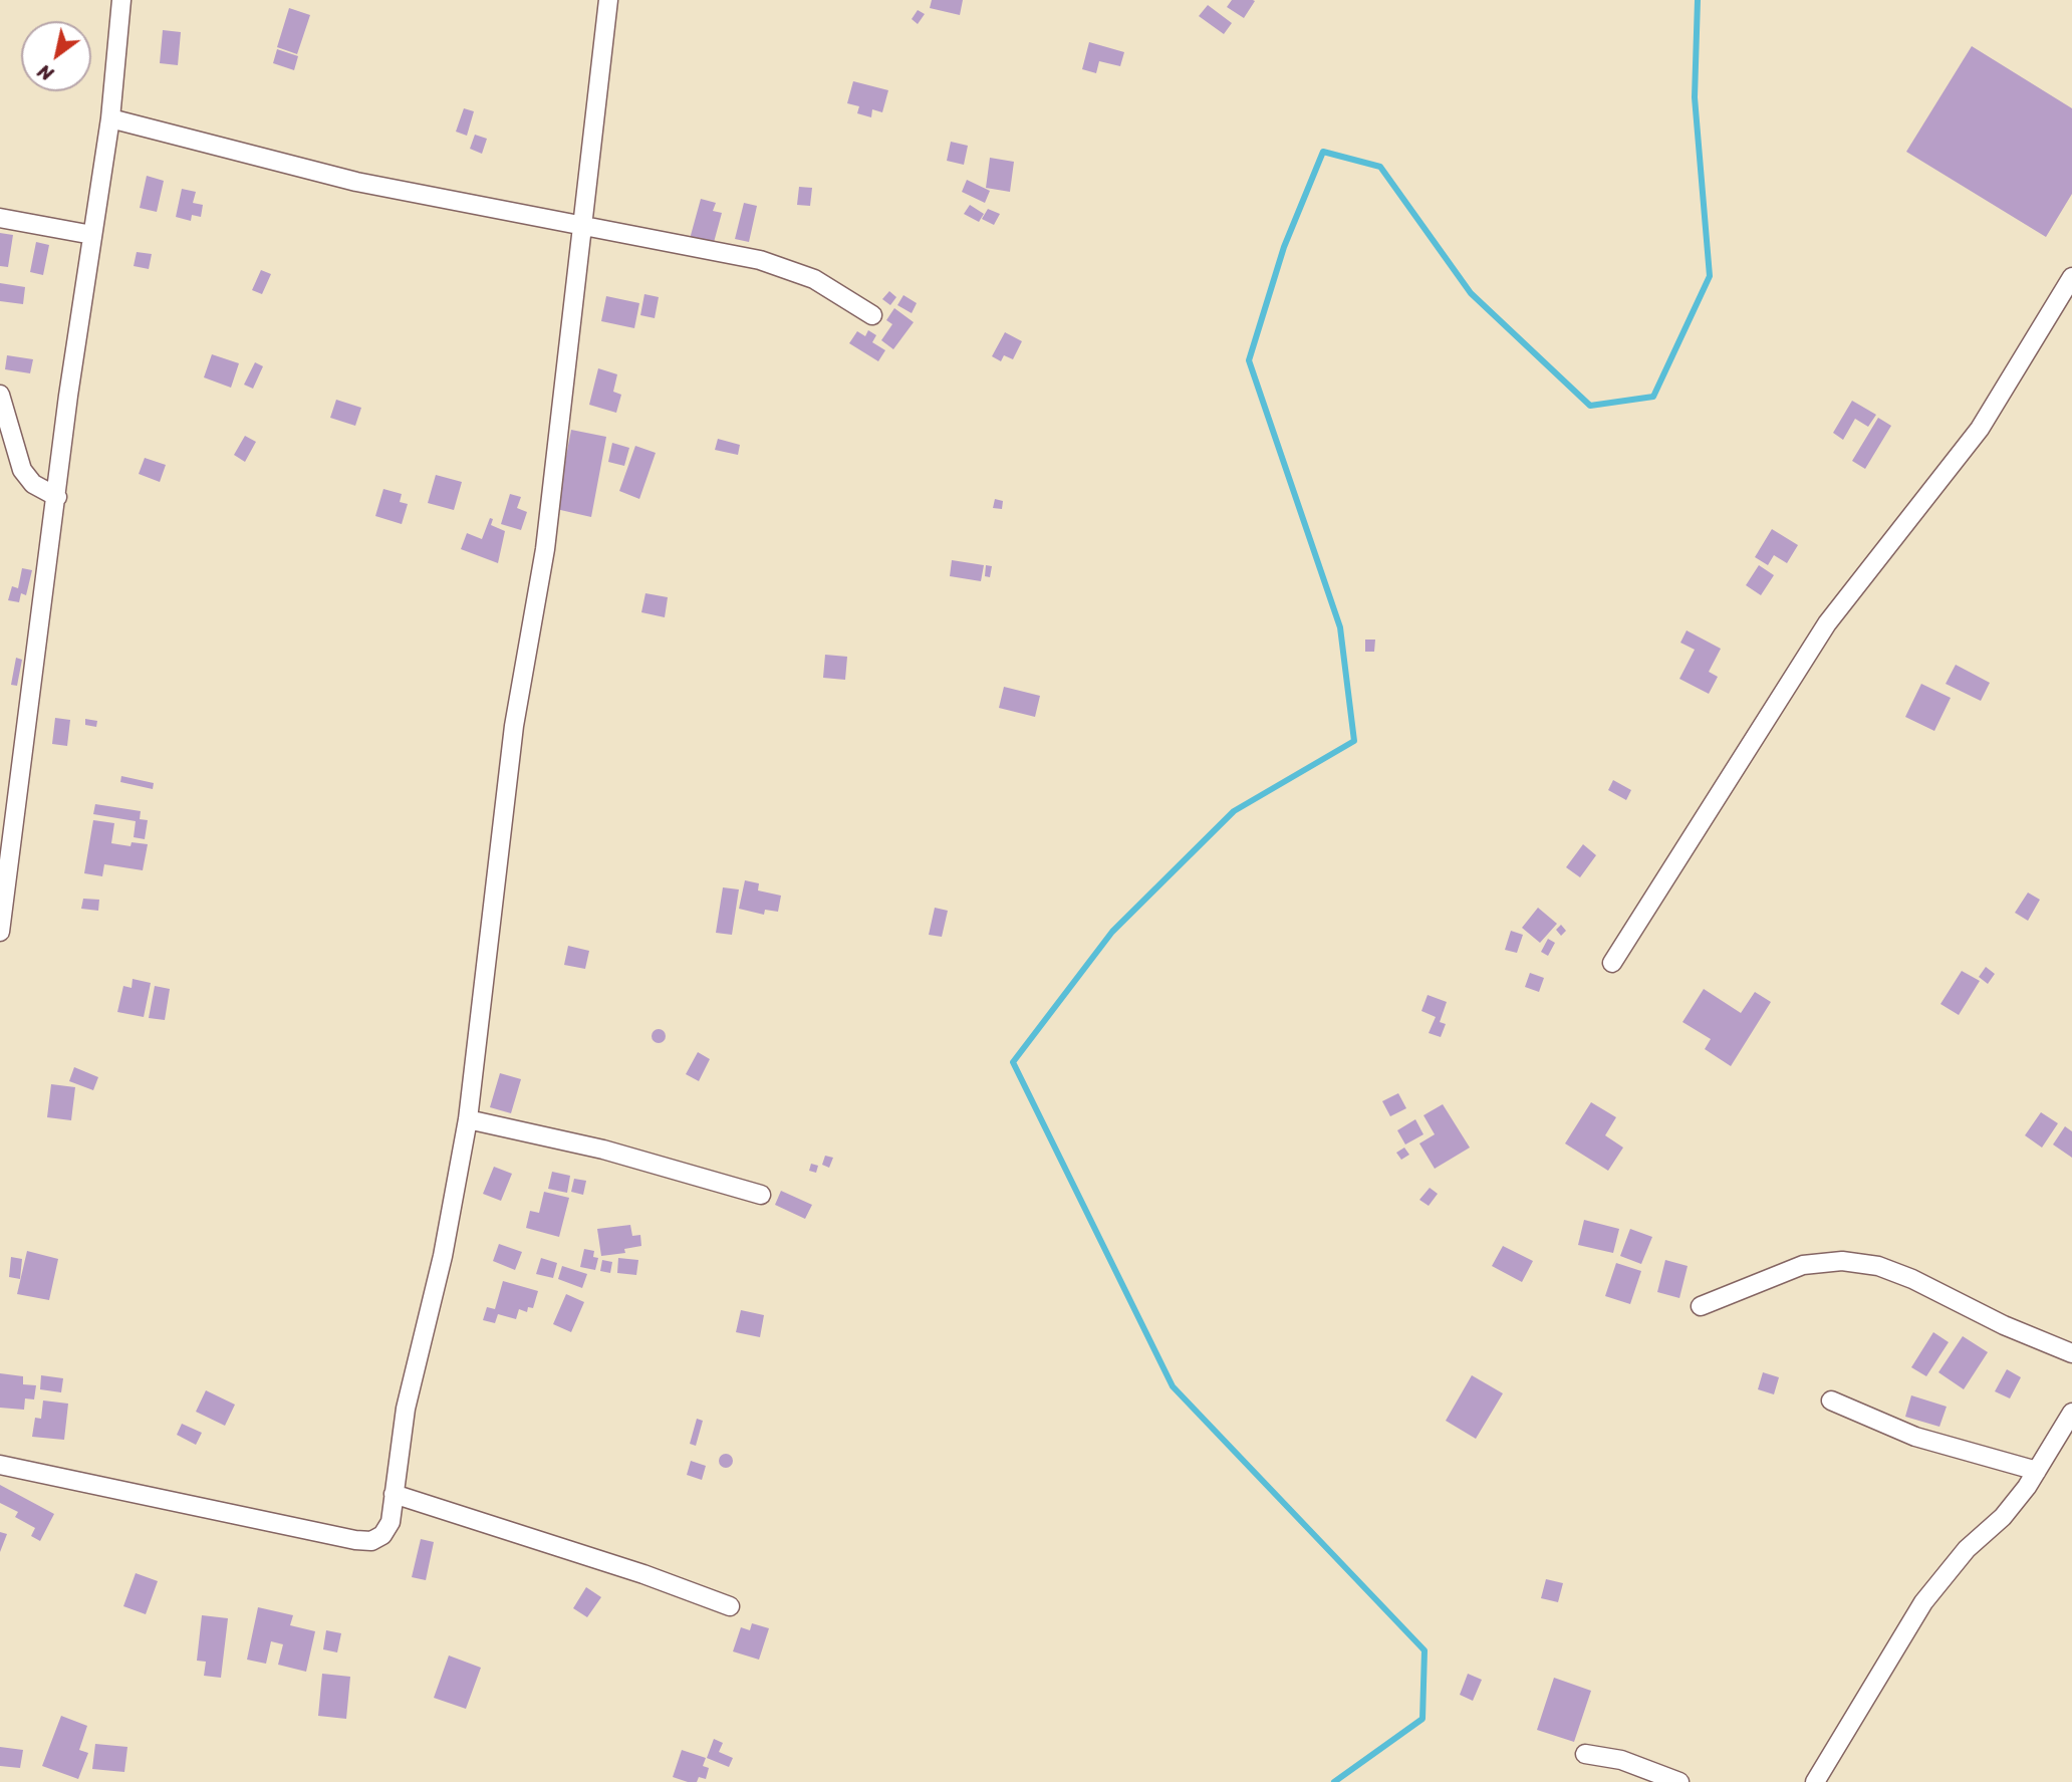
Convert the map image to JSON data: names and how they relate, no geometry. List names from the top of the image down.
{
  "north": "bottom left"
}
